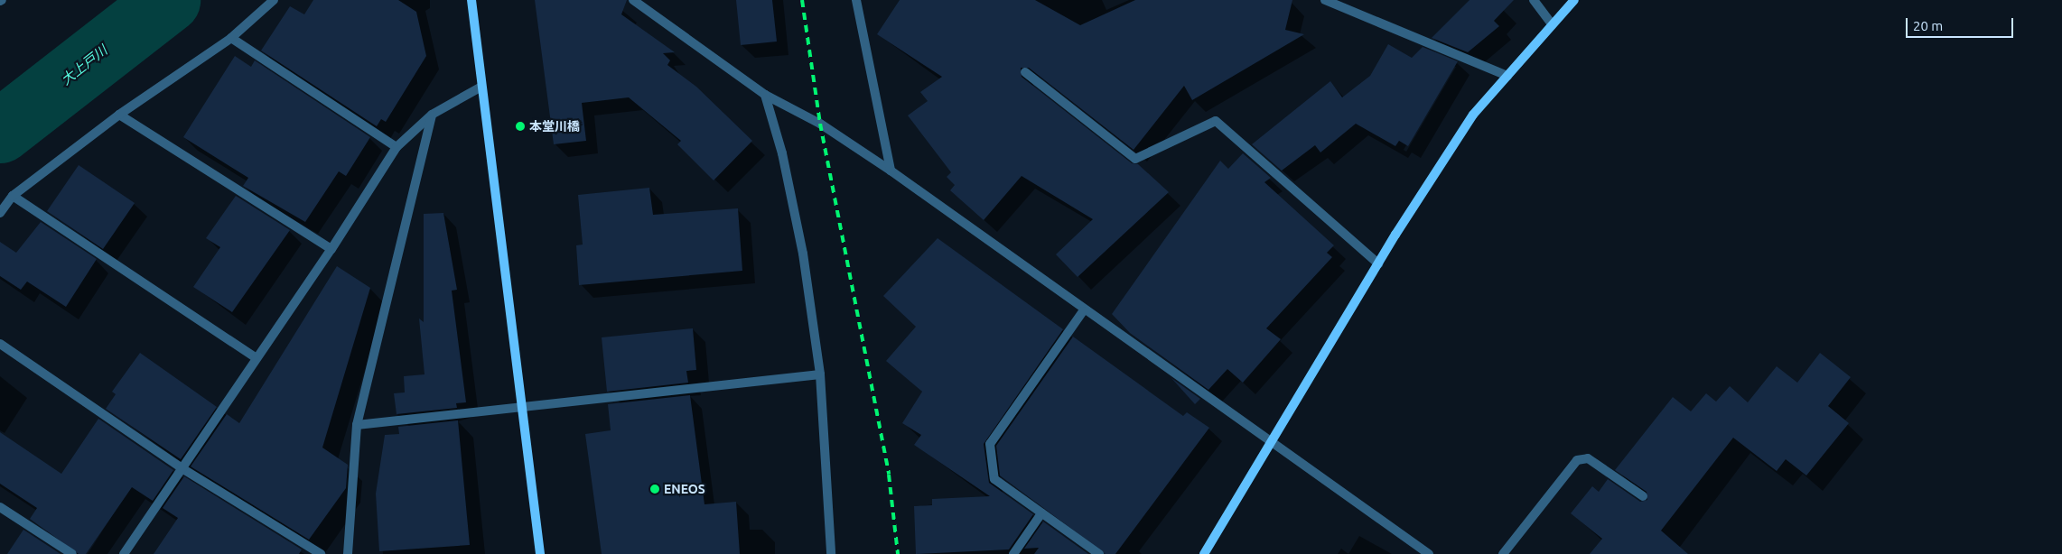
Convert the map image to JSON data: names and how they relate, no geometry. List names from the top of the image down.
{
  "water": ["大上戸川"],
  "places": ["本堂川橋", "ENEOS"],
  "scale_bar": "20 m"
}
